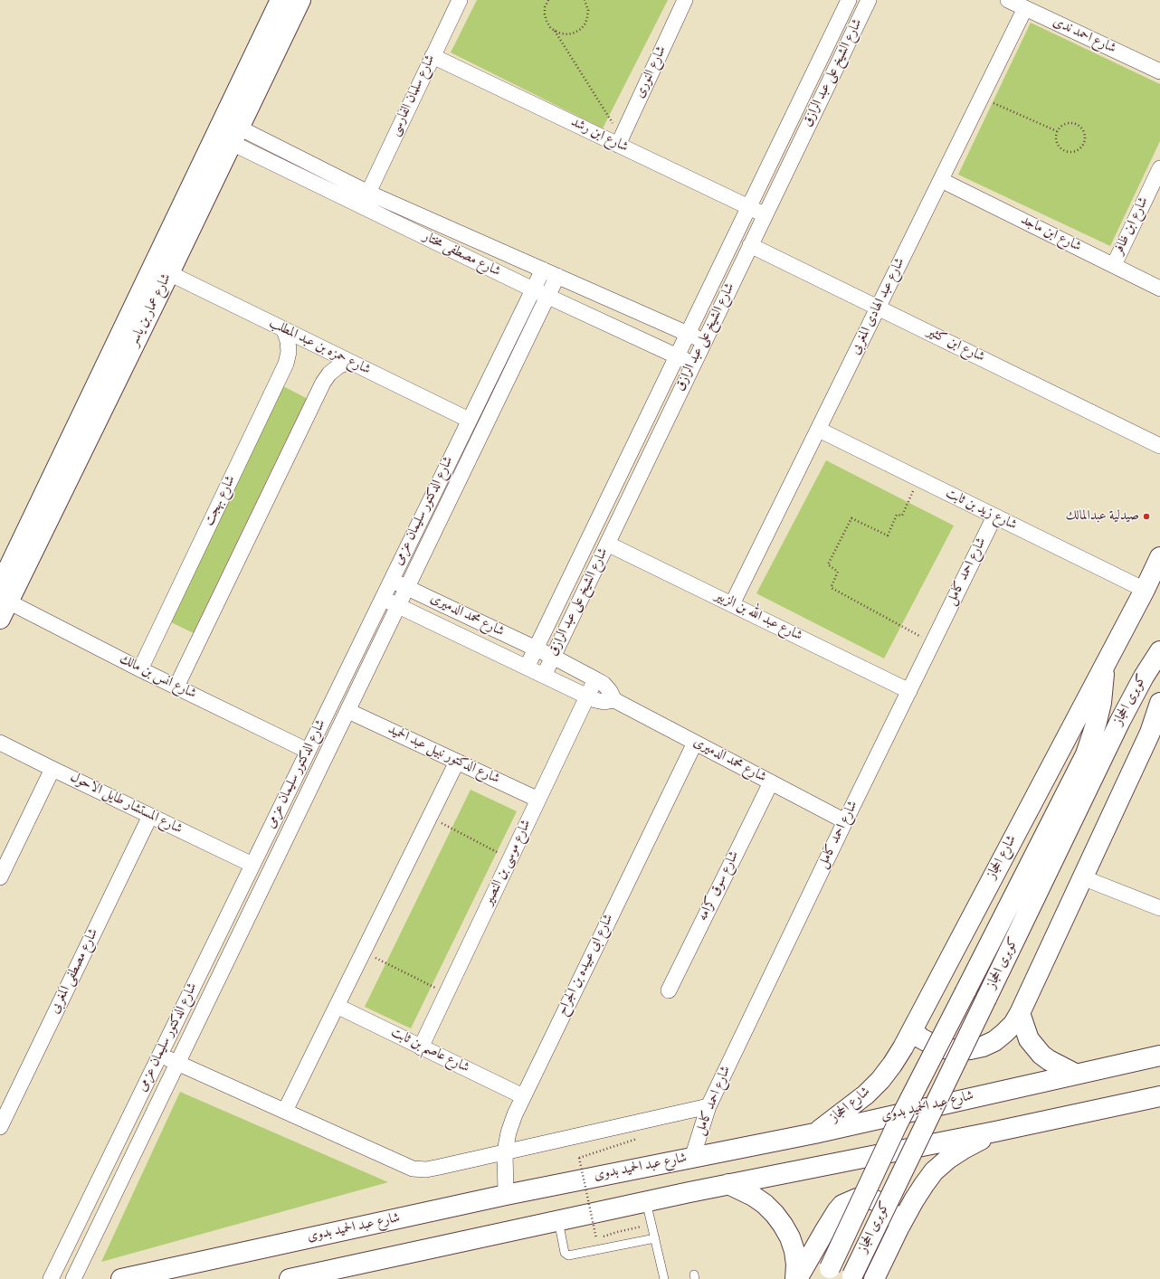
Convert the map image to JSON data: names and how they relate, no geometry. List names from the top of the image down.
{
  "streets": {
    "main road": [
      "شارع عمار بن ياسر",
      "كوبرى الحجاز",
      "شارع الحجاز",
      "شارع عبد الحميد بدوى"
    ],
    "street": [
      "شارع احمد ندى",
      "شارع النورى",
      "شارع الشيخ على عبد الرازق",
      "شارع سلمان الفارسى",
      "شارع ابن رشد",
      "شارع ابن ظافر",
      "شارع ابن ماجد",
      "شارع مصطفى مختار",
      "شارع عبد الهادى المغربى",
      "شارع ابن كثير",
      "شارع حمزه بن عبد المطلب",
      "شارع بهجت",
      "شارع زيد بن ثابت",
      "شارع الدكتور سليمان عزمى",
      "شارع احمد كامل",
      "شارع محمد الدميرى",
      "شارع عبد الله بن الزبير",
      "شارع انس بن مالك",
      "شارع الدكتور نبيل عبد الحميد",
      "شارع المستشار طايل الاحول",
      "شارع موسى بن النصير",
      "شارع سوق كرامه",
      "شارع ابى عبيده بن الجراح",
      "شارع مصطفى المغربى",
      "شارع عاصم بن ثابت"
    ]
  },
  "crossings": [
    ["شارع احمد ندى", "شارع عبد الهادى المغربى"],
    ["شارع النورى", "شارع ابن رشد"],
    ["شارع الشيخ على عبد الرازق", "شارع ابن رشد"],
    ["شارع الشيخ على عبد الرازق", "شارع مصطفى مختار"],
    ["شارع الشيخ على عبد الرازق", "شارع ابن كثير"],
    ["شارع الشيخ على عبد الرازق", "شارع محمد الدميرى"],
    ["شارع الشيخ على عبد الرازق", "شارع عبد الله بن الزبير"],
    ["شارع سلمان الفارسى", "شارع ابن رشد"],
    ["شارع سلمان الفارسى", "شارع مصطفى مختار"],
    ["شارع ابن ظافر", "شارع ابن ماجد"],
    ["شارع ابن ماجد", "شارع عبد الهادى المغربى"],
    ["شارع مصطفى مختار", "شارع عمار بن ياسر"],
    ["شارع مصطفى مختار", "شارع الدكتور سليمان عزمى"],
    ["شارع عبد الهادى المغربى", "شارع ابن كثير"],
    ["شارع عبد الهادى المغربى", "شارع زيد بن ثابت"],
    ["شارع عبد الهادى المغربى", "شارع عبد الله بن الزبير"],
    ["شارع عمار بن ياسر", "شارع حمزه بن عبد المطلب"],
    ["شارع عمار بن ياسر", "شارع انس بن مالك"],
    ["شارع حمزه بن عبد المطلب", "شارع بهجت"],
    ["شارع حمزه بن عبد المطلب", "شارع الدكتور سليمان عزمى"],
    ["شارع بهجت", "شارع انس بن مالك"],
    ["شارع زيد بن ثابت", "شارع احمد كامل"],
    ["شارع زيد بن ثابت", "شارع الحجاز"],
    ["شارع الدكتور سليمان عزمى", "شارع محمد الدميرى"],
    ["شارع الدكتور سليمان عزمى", "شارع انس بن مالك"],
    ["شارع الدكتور سليمان عزمى", "شارع الدكتور نبيل عبد الحميد"],
    ["شارع الدكتور سليمان عزمى", "شارع المستشار طايل الاحول"],
    ["شارع احمد كامل", "شارع محمد الدميرى"],
    ["شارع احمد كامل", "شارع عبد الله بن الزبير"],
    ["شارع احمد كامل", "شارع عبد الحميد بدوى"],
    ["شارع محمد الدميرى", "شارع موسى بن النصير"],
    ["شارع محمد الدميرى", "شارع سوق كرامه"],
    ["شارع محمد الدميرى", "شارع ابى عبيده بن الجراح"],
    ["كوبرى الحجاز", "شارع الحجاز"],
    ["شارع الدكتور نبيل عبد الحميد", "شارع موسى بن النصير"],
    ["شارع المستشار طايل الاحول", "شارع مصطفى المغربى"],
    ["شارع الحجاز", "شارع عبد الحميد بدوى"],
    ["شارع موسى بن النصير", "شارع عاصم بن ثابت"],
    ["شارع ابى عبيده بن الجراح", "شارع عاصم بن ثابت"],
    ["شارع ابى عبيده بن الجراح", "شارع عبد الحميد بدوى"]
  ],
  "places": ["صيدلية عبدالمالك"]
}
